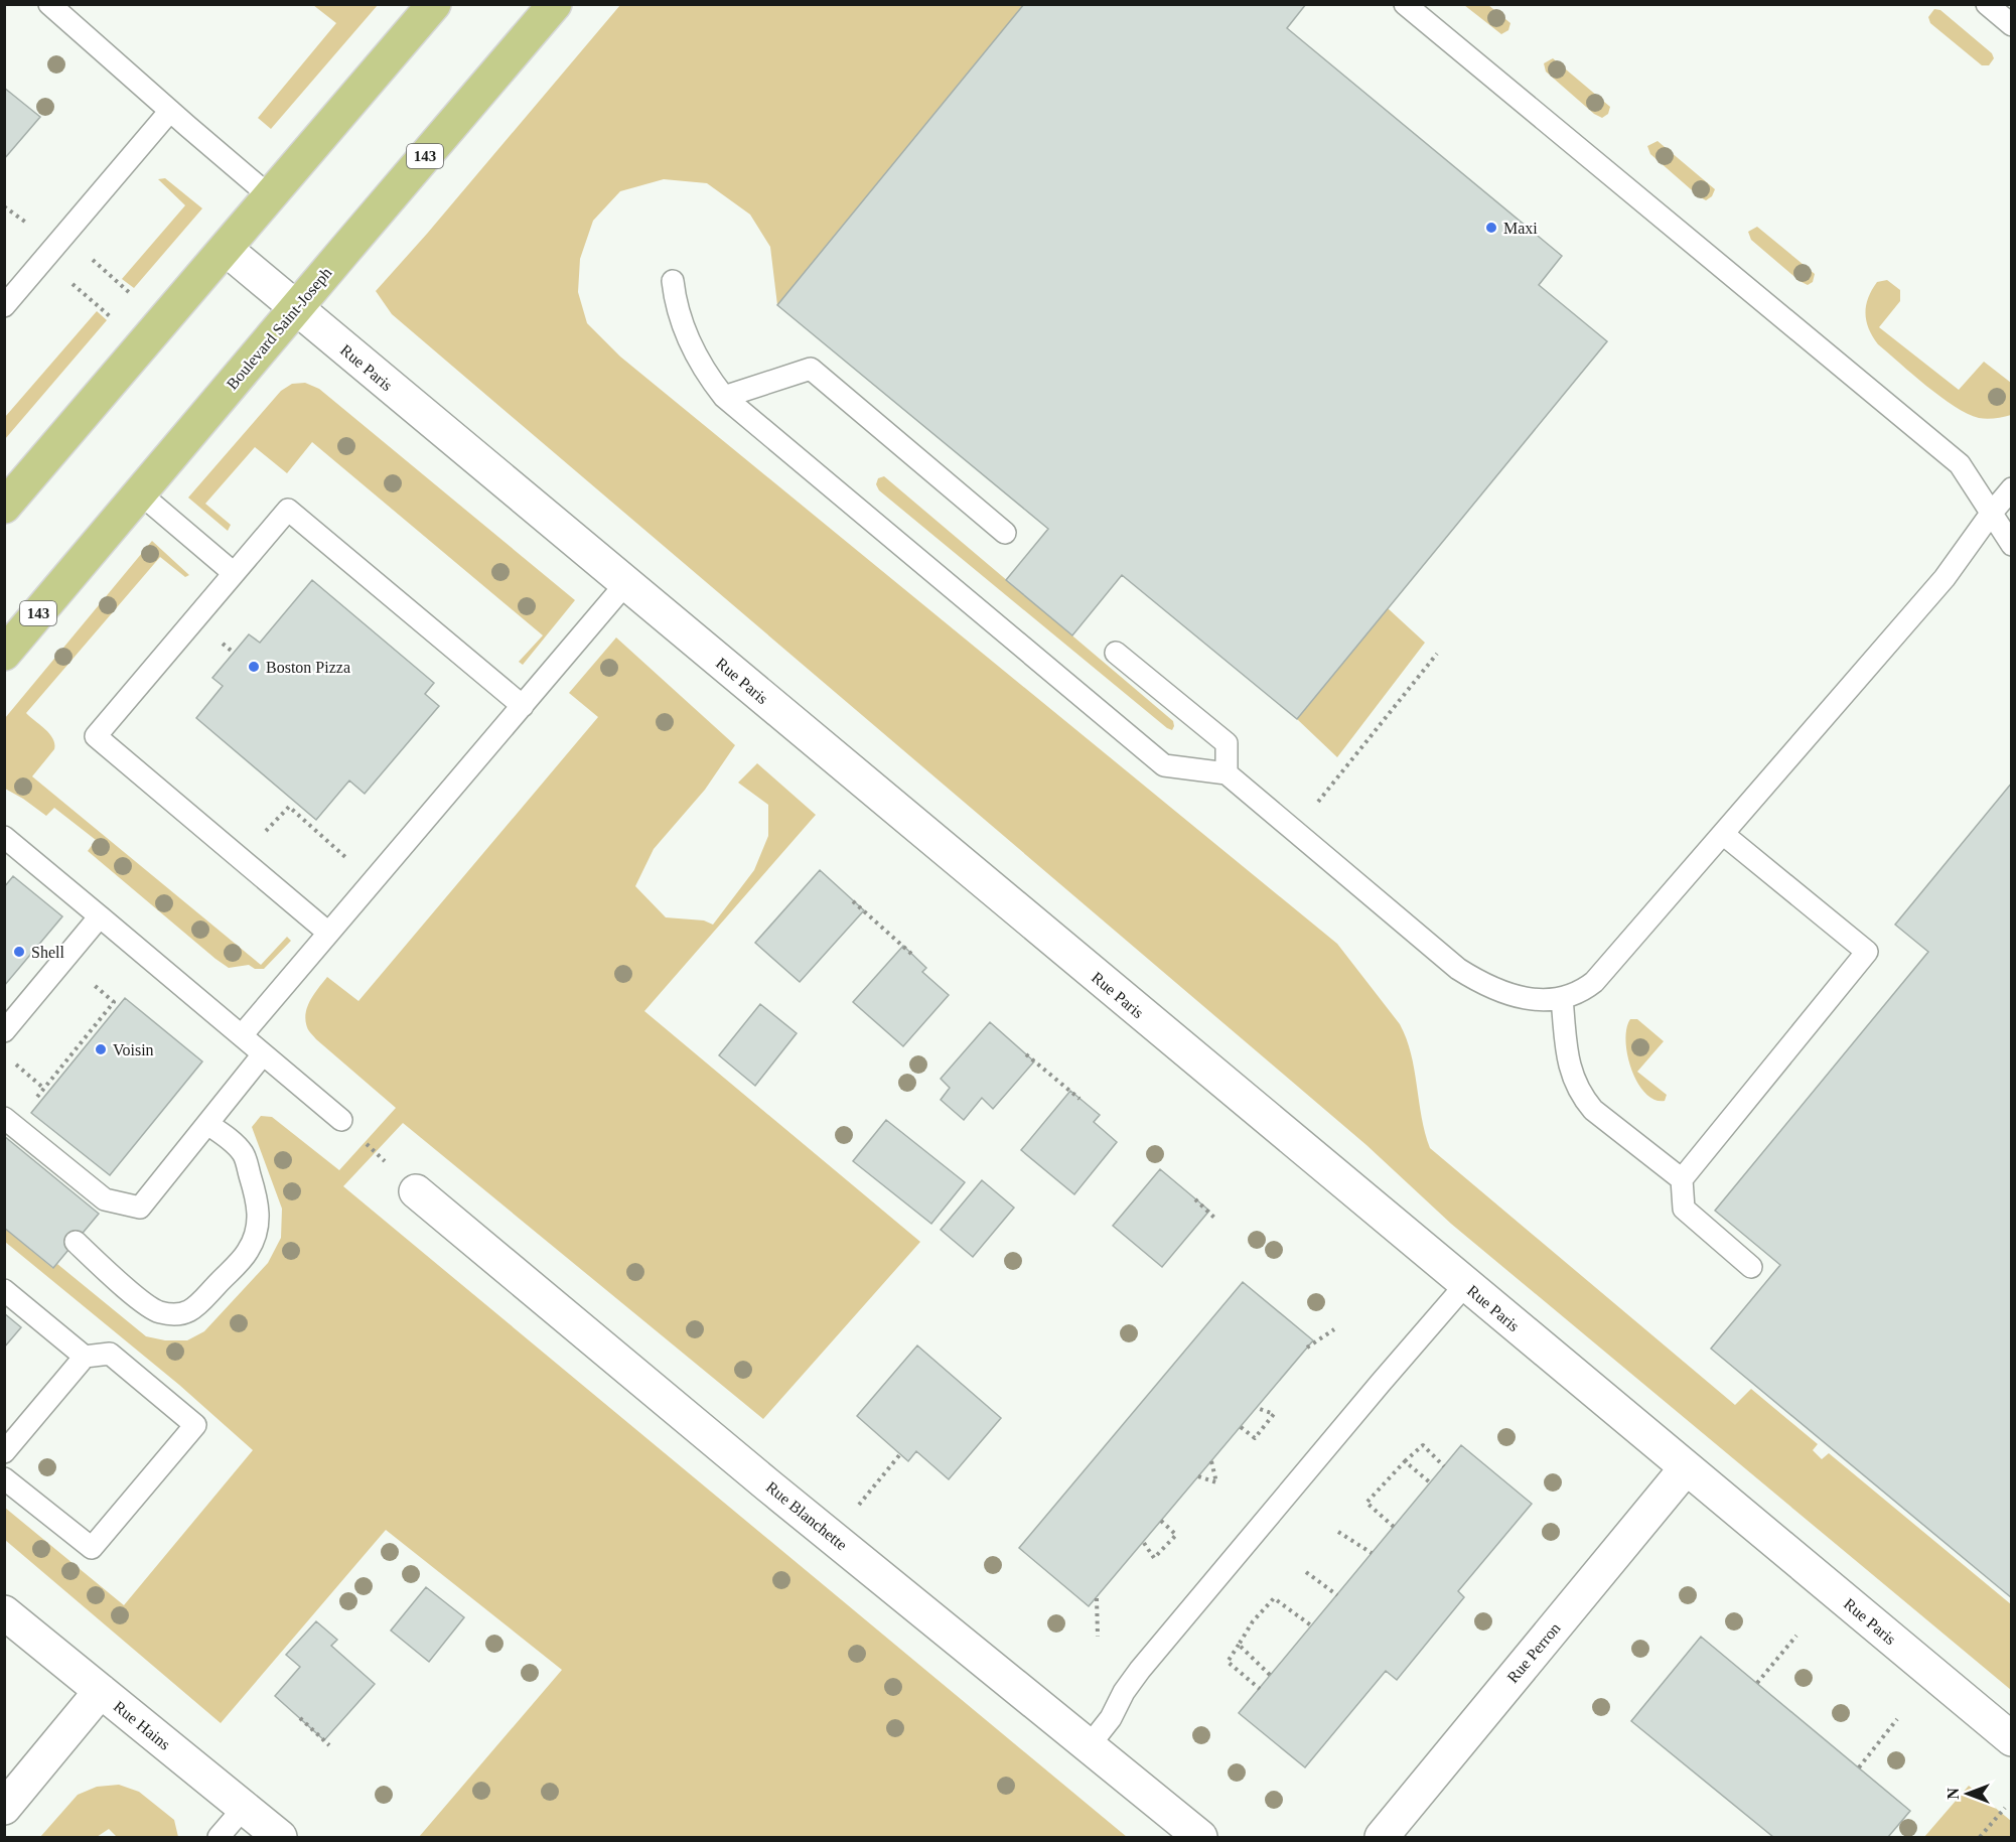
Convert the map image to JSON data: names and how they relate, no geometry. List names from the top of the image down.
{
  "streets": {
    "main road": ["143", "Boulevard Saint-Joseph"],
    "street": [
      "Rue Paris",
      "Rue Blanchette",
      "Rue Perron",
      "Rue Hains"
    ]
  },
  "crossings": [
    ["Boulevard Saint-Joseph", "Rue Paris"],
    ["Rue Paris", "Rue Perron"]
  ],
  "places": [
    "Maxi",
    "Boston Pizza",
    "Shell",
    "Voisin"
  ],
  "north": "left"
}
